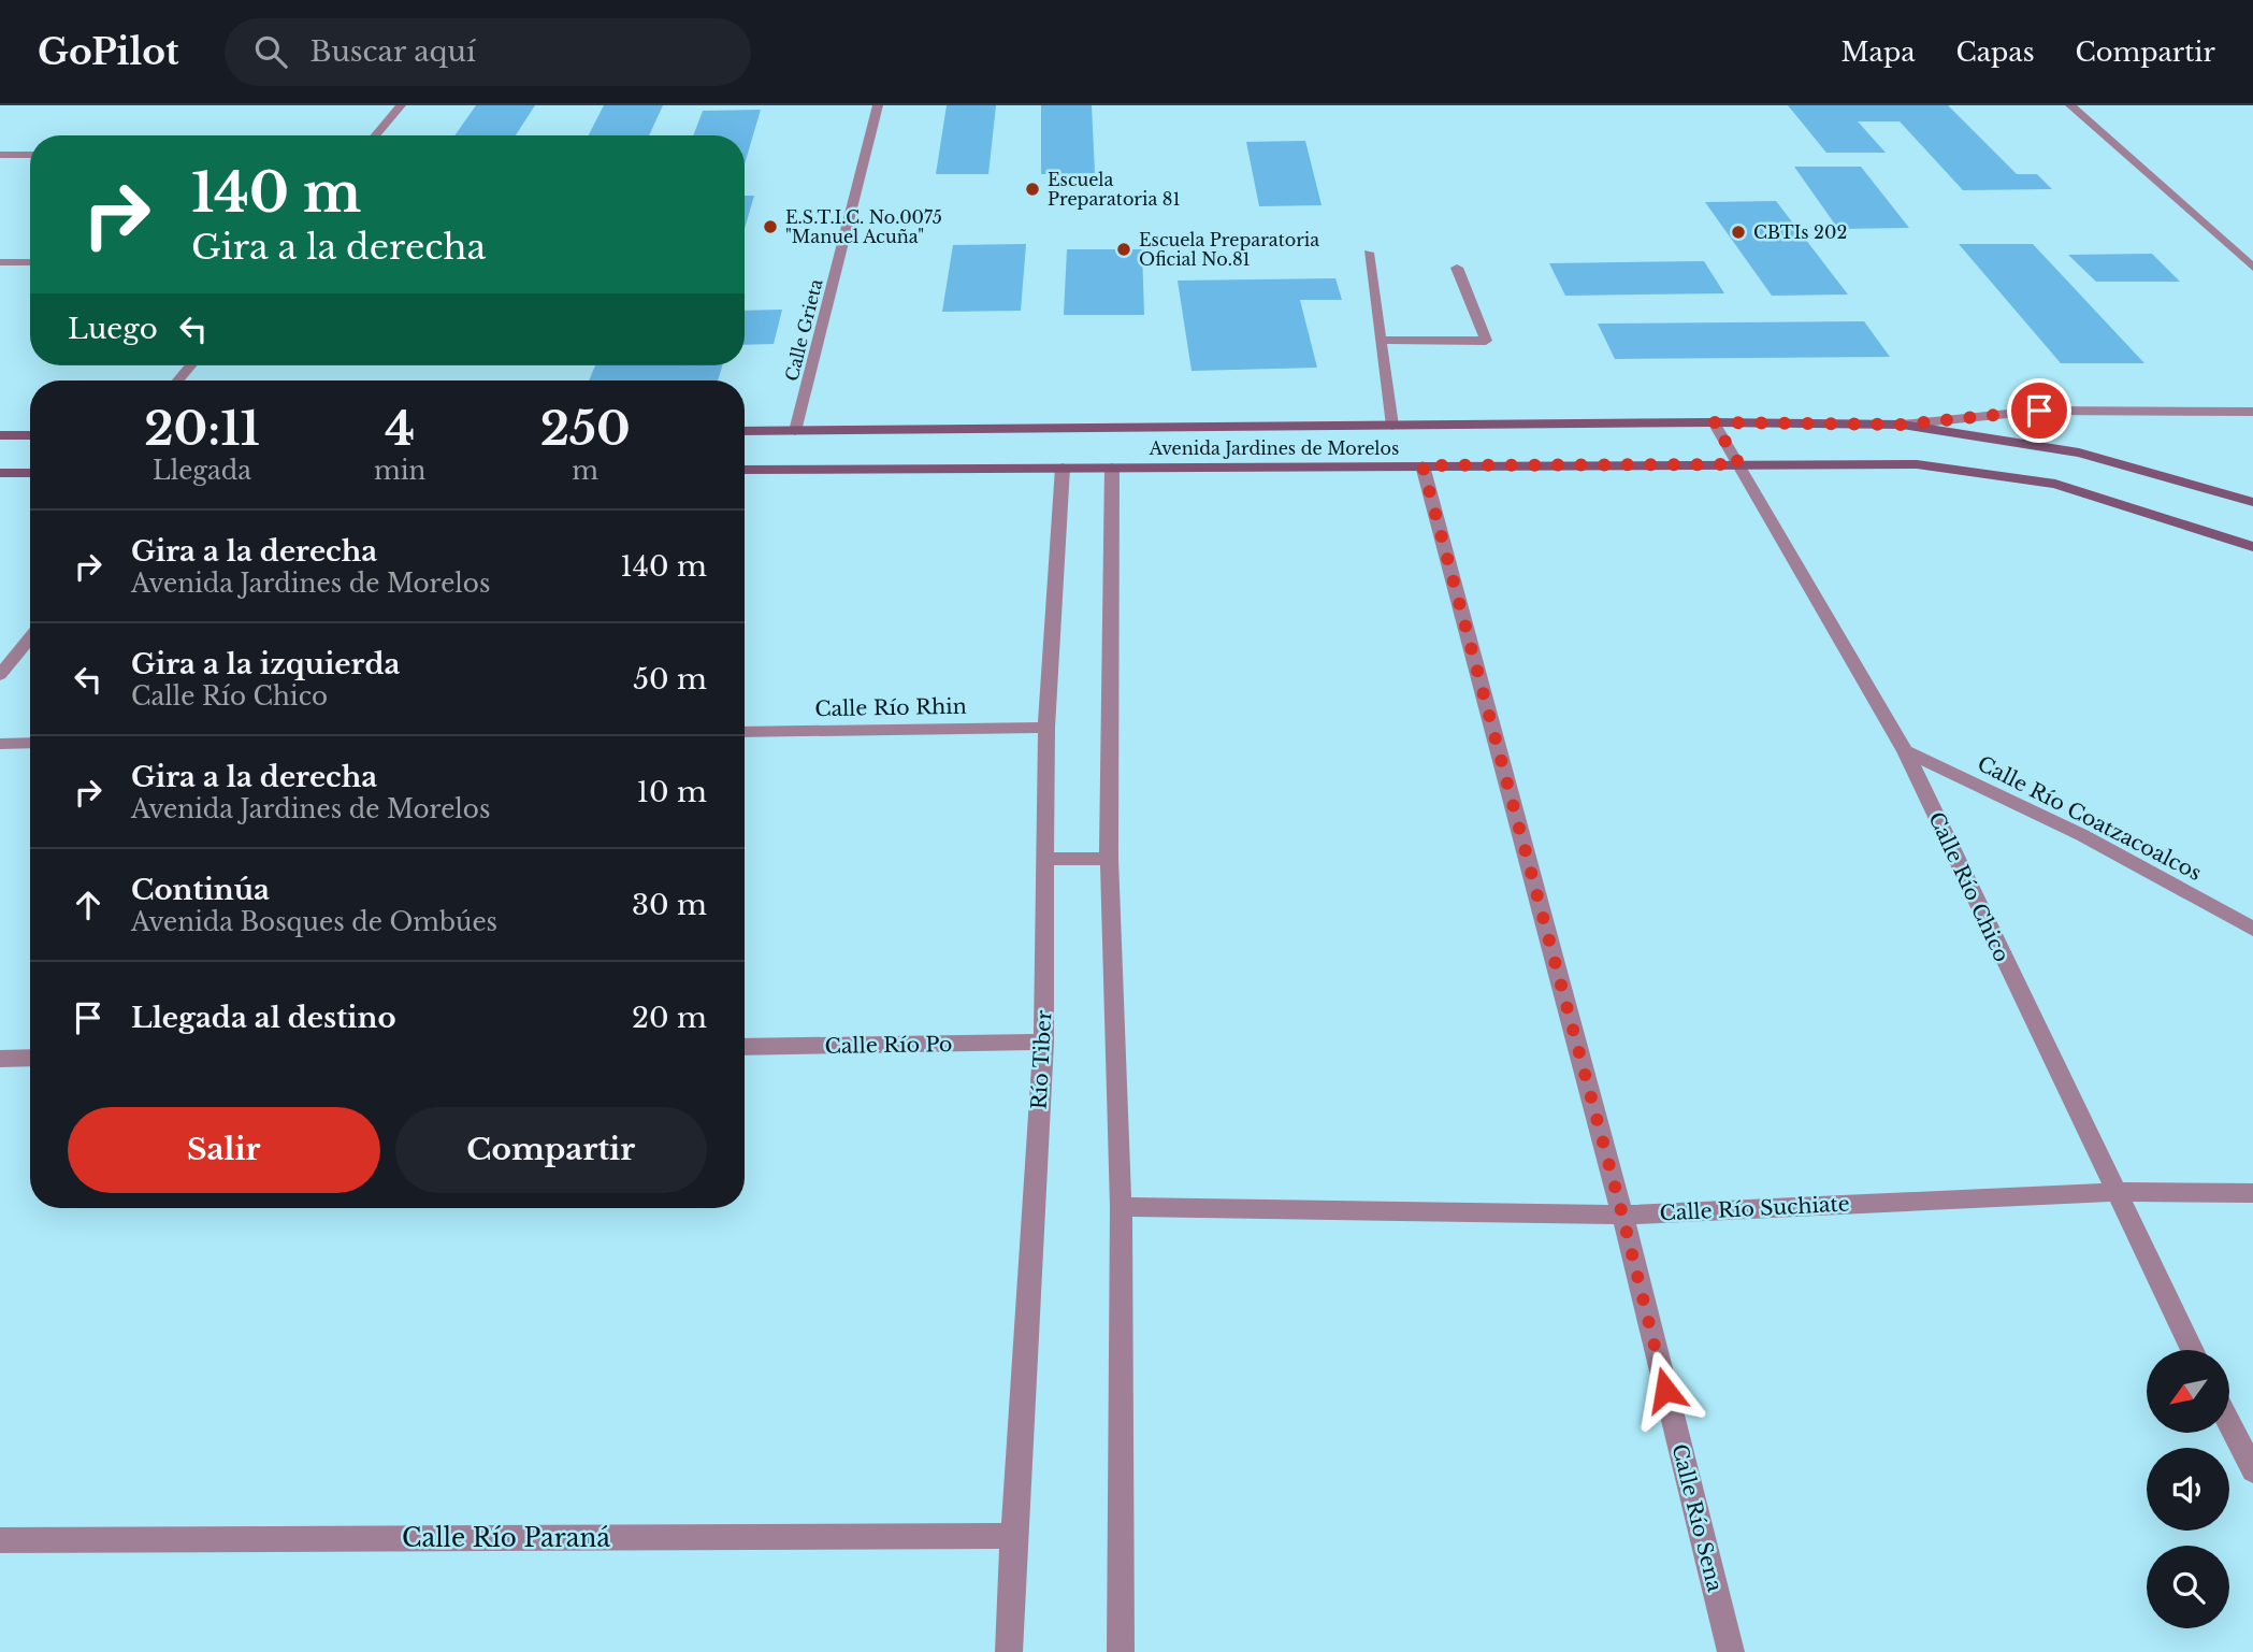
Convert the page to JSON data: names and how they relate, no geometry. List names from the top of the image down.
{
  "streets": {
    "main road": ["Avenida Jardines de Morelos"],
    "street": [
      "Calle Grieta",
      "Calle Río Rhin",
      "Calle Río Coatzacoalcos",
      "Calle Río Chico",
      "Calle Río Po",
      "Río Tiber",
      "Calle Río Suchiate",
      "Calle Río Sena",
      "Calle Río Paraná"
    ]
  },
  "crossings": [
    ["Calle Grieta", "Avenida Jardines de Morelos"],
    ["Avenida Jardines de Morelos", "Calle Río Chico"],
    ["Avenida Jardines de Morelos", "Río Tiber"],
    ["Avenida Jardines de Morelos", "Calle Río Sena"],
    ["Calle Río Rhin", "Río Tiber"],
    ["Calle Río Coatzacoalcos", "Calle Río Chico"],
    ["Calle Río Chico", "Calle Río Suchiate"],
    ["Calle Río Po", "Río Tiber"],
    ["Río Tiber", "Calle Río Paraná"],
    ["Calle Río Suchiate", "Calle Río Sena"]
  ],
  "places": [
    "Escuela Preparatoria 81",
    "E.S.T.I.C. No.0075 \"Manuel Acuña\"",
    "CBTIs 202",
    "Escuela Preparatoria Oficial No.81"
  ],
  "north": "bottom left",
  "page": {
    "header": "GoPilot",
    "search": "Buscar aquí",
    "nav": ["Mapa", "Capas", "Compartir"],
    "turn": ["140 m", "Gira a la derecha"],
    "then": "Luego",
    "eta": [
      "20:11",
      "Llegada",
      "4",
      "min",
      "250",
      "m"
    ],
    "list": [
      {
        "name": "Gira a la derecha",
        "note": "Avenida Jardines de Morelos",
        "value": "140 m"
      },
      {
        "name": "Gira a la izquierda",
        "note": "Calle Río Chico",
        "value": "50 m"
      },
      {
        "name": "Gira a la derecha",
        "note": "Avenida Jardines de Morelos",
        "value": "10 m"
      },
      {
        "name": "Continúa",
        "note": "Avenida Bosques de Ombúes",
        "value": "30 m"
      },
      {
        "name": "Llegada al destino",
        "value": "20 m"
      }
    ],
    "buttons": ["Salir", "Compartir"]
  }
}
